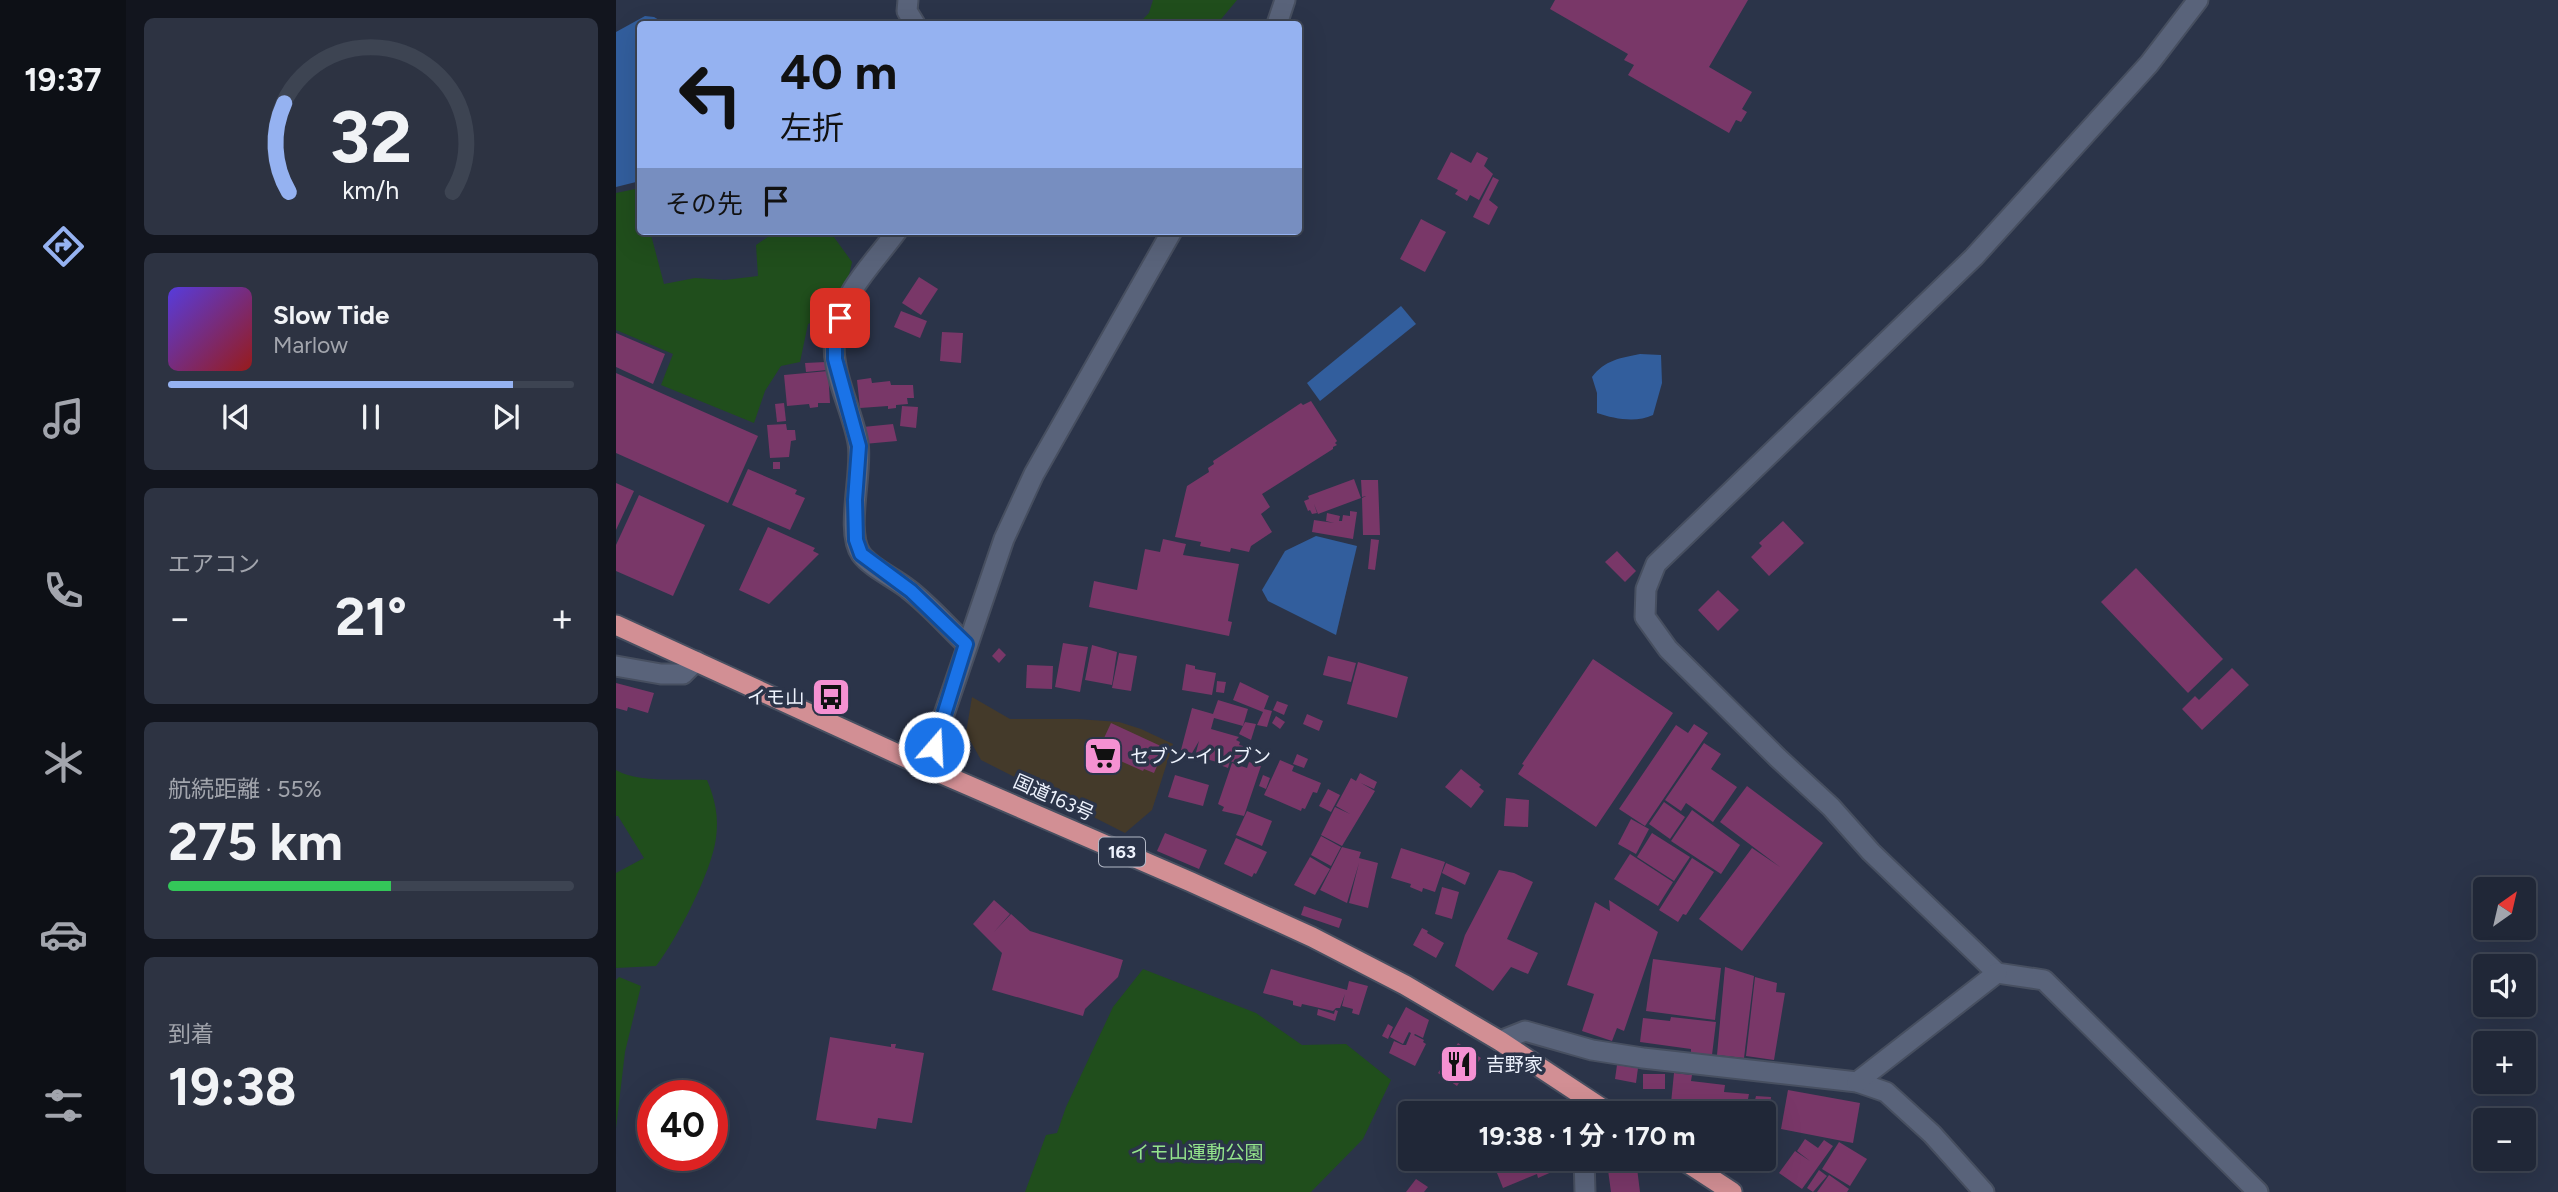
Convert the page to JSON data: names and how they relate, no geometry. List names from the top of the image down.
{
  "streets": {
    "highway": ["国道163号", "163"]
  },
  "parks": ["イモ山運動公園"],
  "places": {
    "bus stop": ["イモ山"],
    "supermarket": ["セブン-イレブン"],
    "restaurant": ["吉野家"]
  },
  "north": "top right",
  "page": {
    "tabs": "19:37",
    "turn": ["40 m", "左折"],
    "then": "その先",
    "song": ["Slow Tide", "Marlow"],
    "tile": [
      "エアコン",
      ["航続距離 · 55%", "275 km"],
      ["到着", "19:38"]
    ],
    "heat": ["−", "21°", "+"],
    "map_buttons": ["+", "−"],
    "limit": "40",
    "trip": "19:38 · 1 分 · 170 m",
    "gauge": ["32", "km/h"]
  }
}
